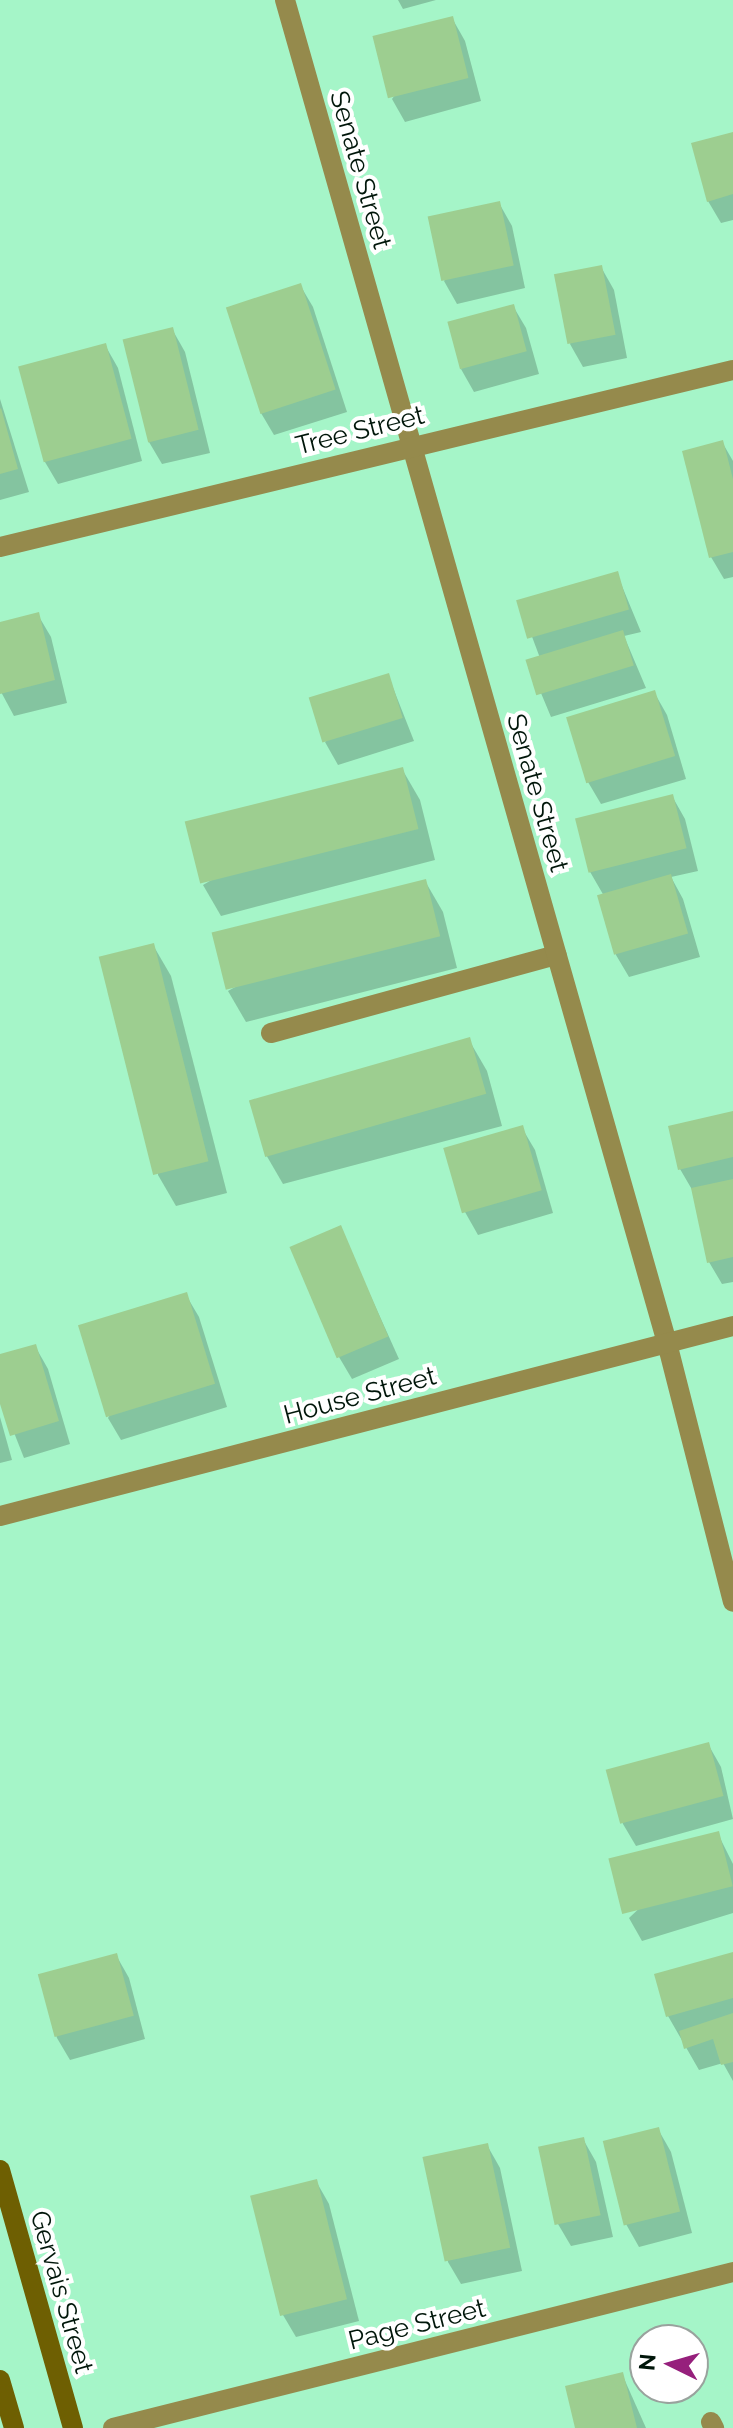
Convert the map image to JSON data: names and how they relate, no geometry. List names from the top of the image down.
{
  "streets": {
    "main road": ["Gervais Street"],
    "street": [
      "Senate Street",
      "Tree Street",
      "House Street",
      "Page Street"
    ]
  },
  "crossings": [
    ["Senate Street", "Tree Street"],
    ["Senate Street", "House Street"]
  ],
  "north": "left"
}
